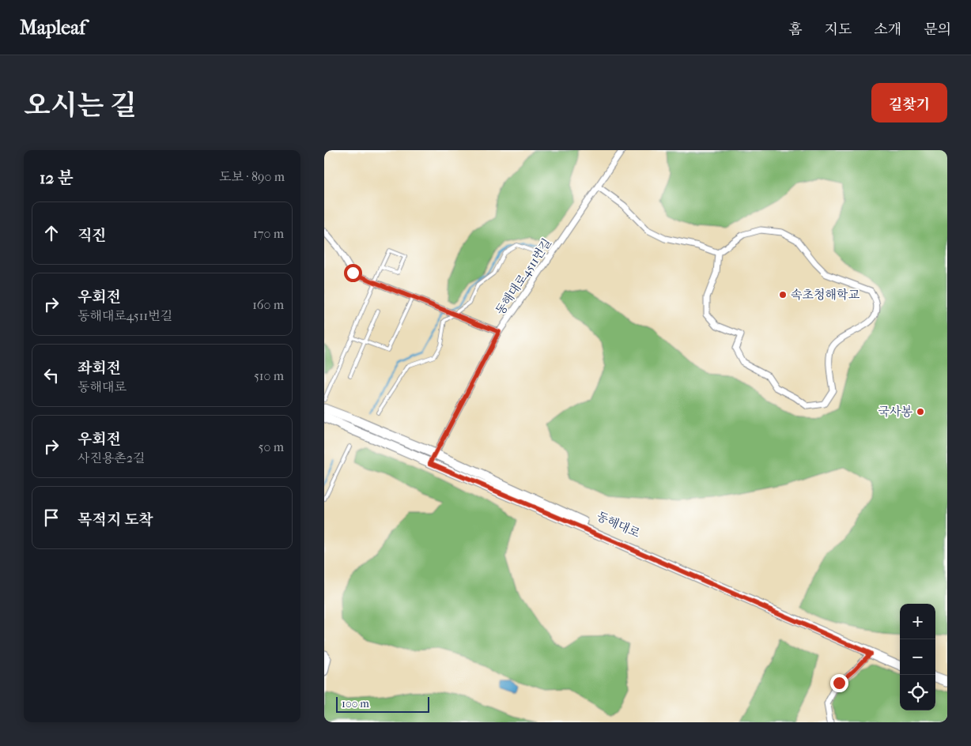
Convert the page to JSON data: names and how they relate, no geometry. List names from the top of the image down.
{
  "streets": {
    "main road": ["동해대로"],
    "street": ["동해대로4511번길"]
  },
  "crossings": [
    ["동해대로4511번길", "동해대로"]
  ],
  "places": ["속초청해학교", "국사봉"],
  "scale_bar": "100 m",
  "page": {
    "header": "Mapleaf",
    "nav": [
      "홈",
      "지도",
      "소개",
      "문의"
    ],
    "title": "오시는 길",
    "buttons": "길찾기",
    "heading": ["12 분", "도보 · 890 m"],
    "list": [
      ["직진", "170 m"],
      ["우회전", "동해대로4511번길", "160 m"],
      ["좌회전", "동해대로", "510 m"],
      ["우회전", "사진용촌2길", "50 m"],
      "목적지 도착"
    ],
    "map_buttons": ["+", "−"],
    "scale": "100 m"
  }
}
